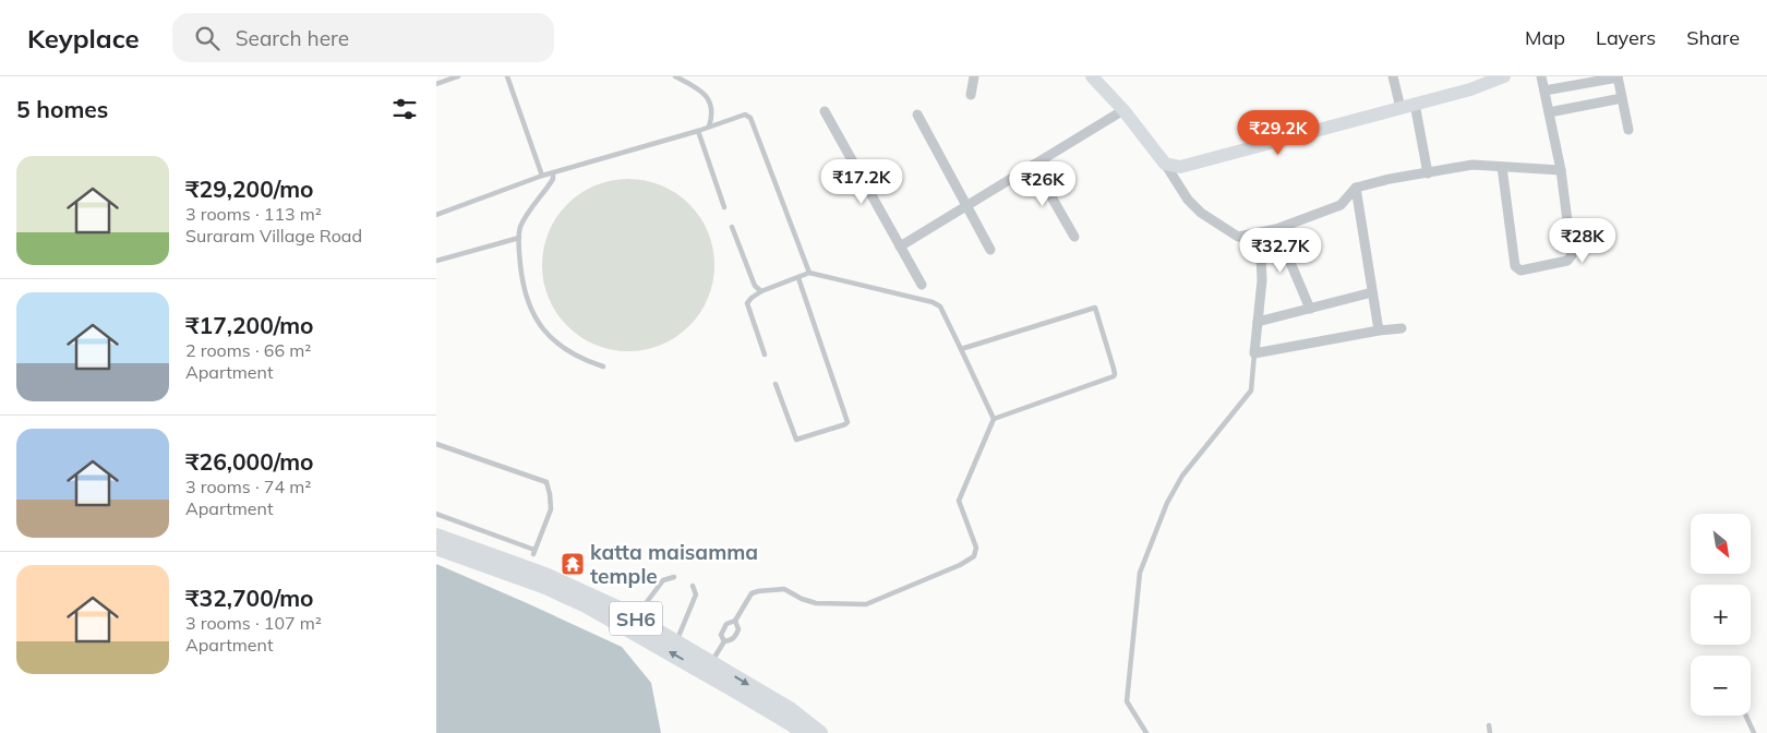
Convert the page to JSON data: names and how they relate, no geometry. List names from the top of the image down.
{
  "streets": {
    "main road": ["SH6"]
  },
  "places": {
    "temple": ["katta maisamma temple"]
  },
  "north": "bottom right",
  "page": {
    "header": "Keyplace",
    "search": "Search here",
    "nav": ["Map", "Layers", "Share"],
    "heading": "5 homes",
    "price": [
      "₹29.2K",
      "₹17.2K",
      "₹26K",
      "₹28K",
      "₹32.7K"
    ],
    "list": [
      {
        "name": "₹29,200/mo",
        "note": "3 rooms · 113 m² · Suraram Village Road"
      },
      {
        "name": "₹17,200/mo",
        "note": "2 rooms · 66 m² · Apartment"
      },
      {
        "name": "₹26,000/mo",
        "note": "3 rooms · 74 m² · Apartment"
      },
      {
        "name": "₹32,700/mo",
        "note": "3 rooms · 107 m² · Apartment"
      }
    ],
    "map_buttons": ["+", "−"]
  }
}
